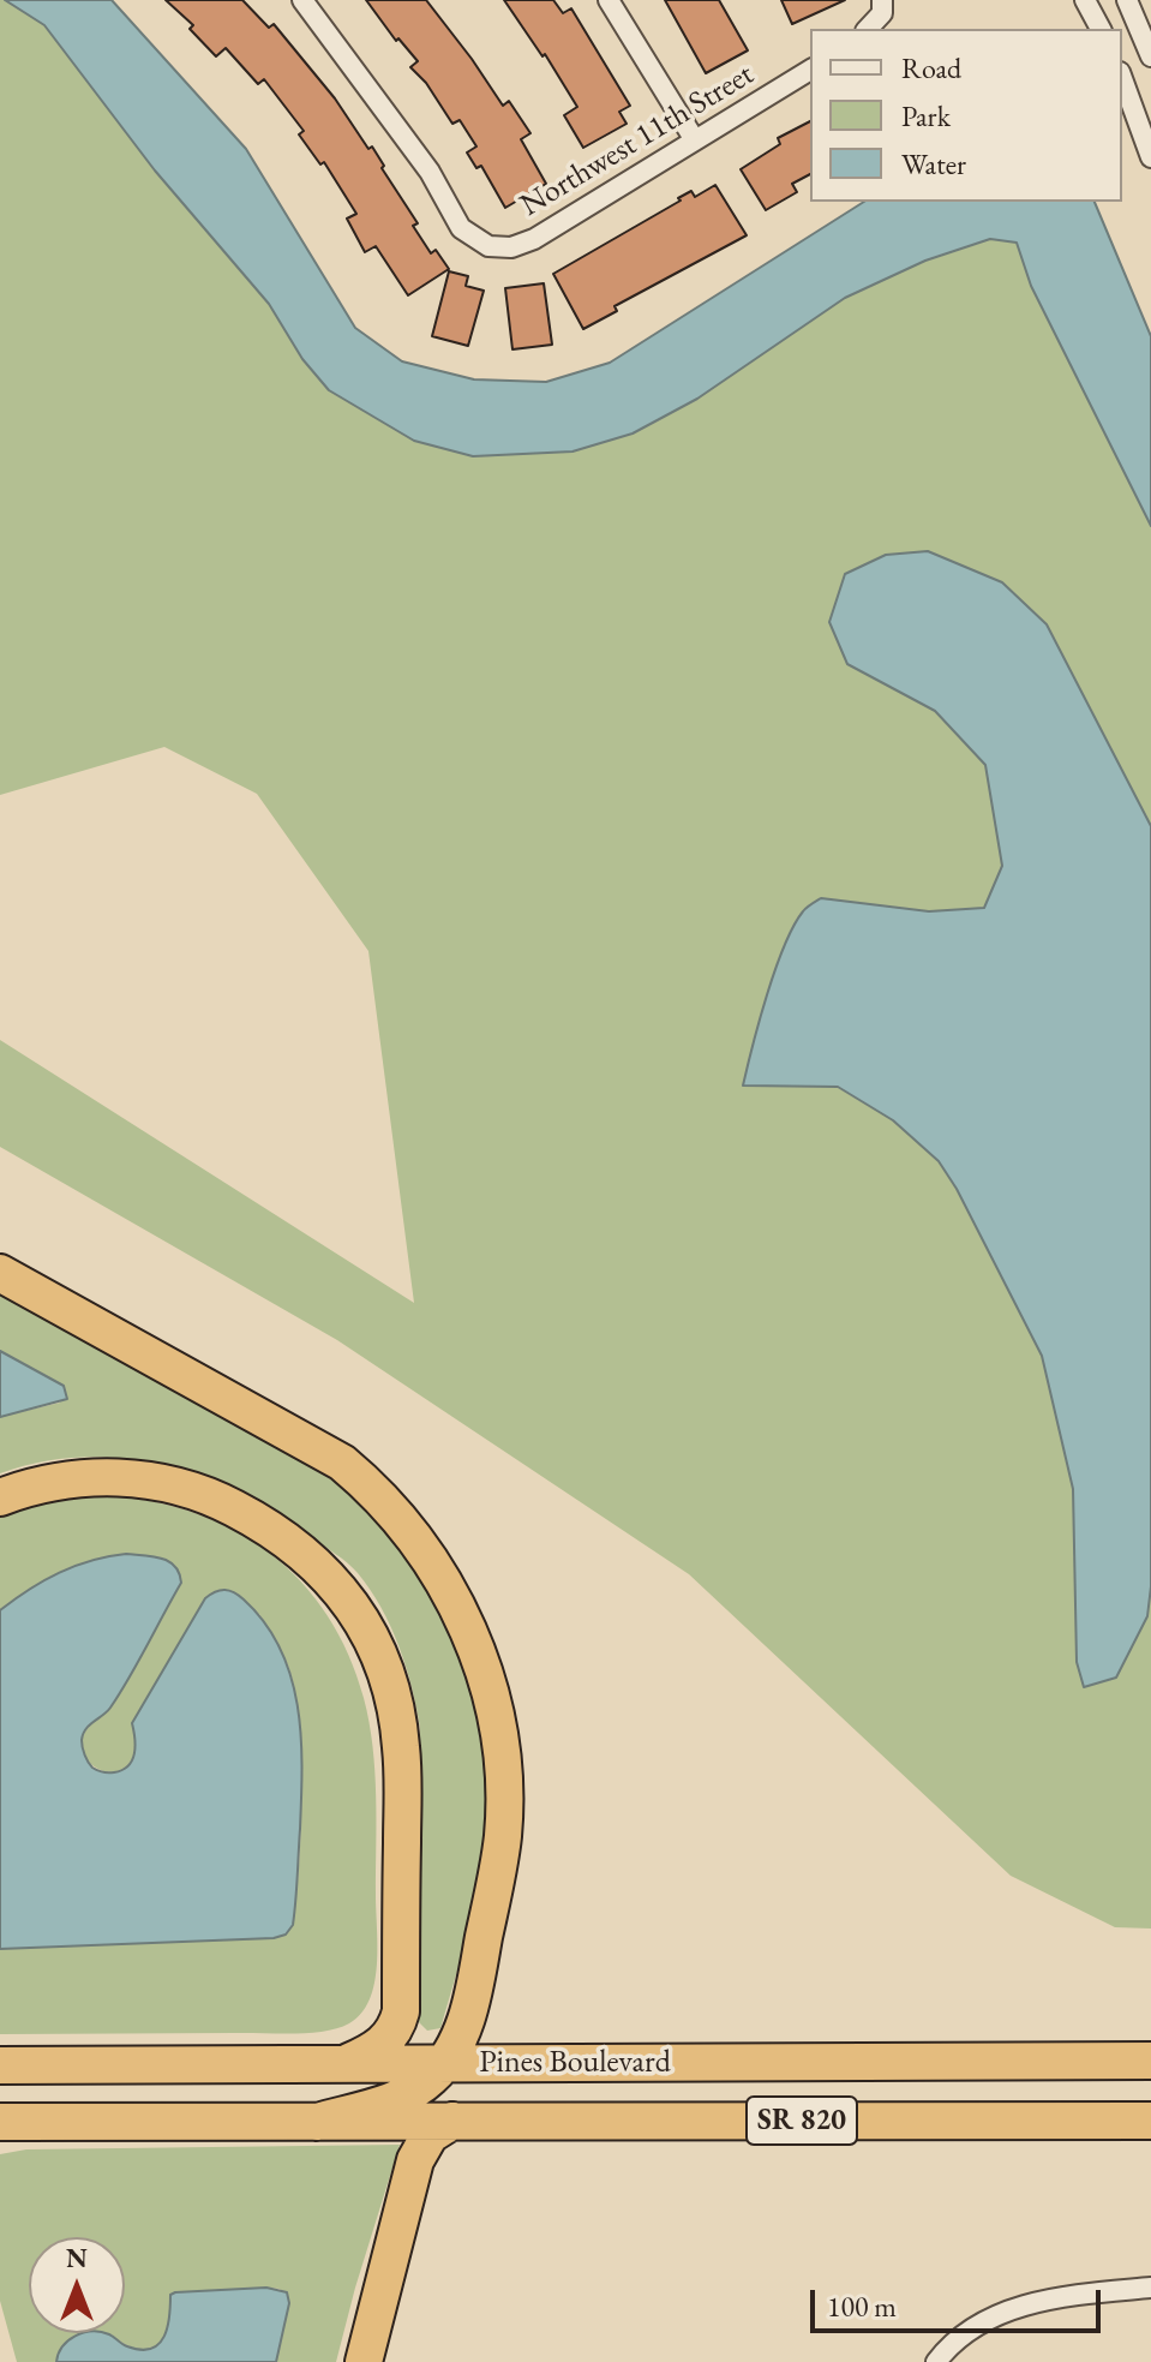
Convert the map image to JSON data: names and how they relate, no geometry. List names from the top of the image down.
{
  "streets": {
    "highway": ["Pines Boulevard", "SR 820"],
    "street": ["Northwest 11th Street"]
  },
  "legend": ["Road", "Park", "Water"],
  "scale_bar": "100 m",
  "north": "top"
}
